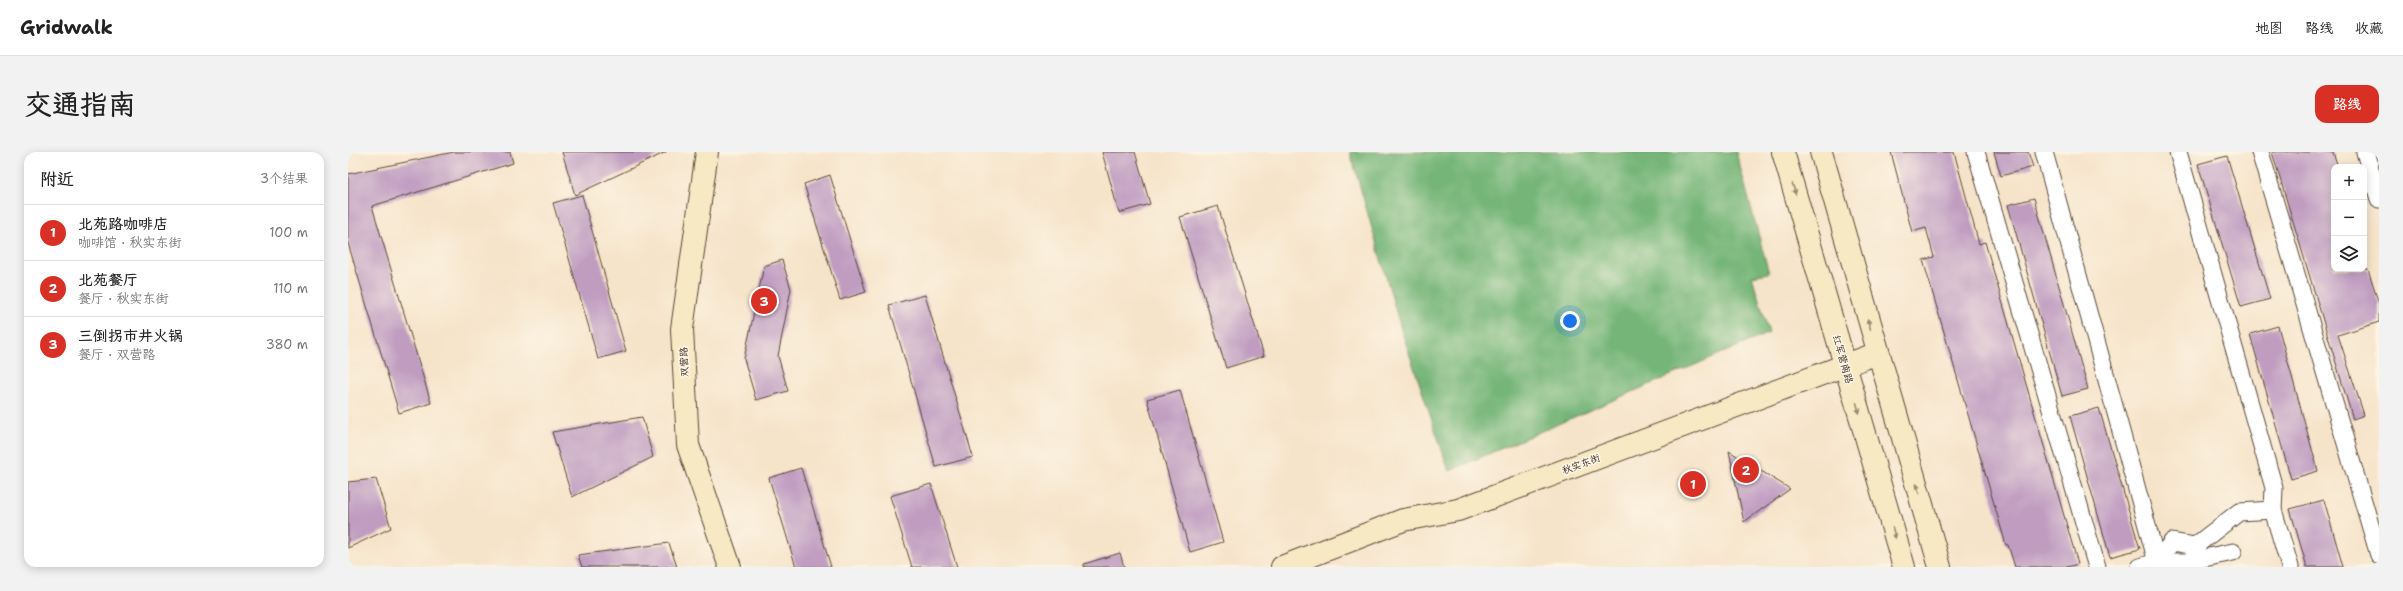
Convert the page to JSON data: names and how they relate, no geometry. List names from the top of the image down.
{
  "streets": {
    "street": ["红军营南路", "双营路", "秋实东街"]
  },
  "crossings": [
    ["红军营南路", "秋实东街"]
  ],
  "page": {
    "header": "Gridwalk",
    "nav": ["地图", "路线", "收藏"],
    "title": "交通指南",
    "buttons": "路线",
    "heading": ["附近", "3个结果"],
    "map_buttons": ["+", "−"],
    "list": [
      {
        "mark": "1",
        "name": "北苑路咖啡店",
        "note": "咖啡馆 · 秋实东街",
        "value": "100 m"
      },
      {
        "mark": "2",
        "name": "北苑餐厅",
        "note": "餐厅 · 秋实东街",
        "value": "110 m"
      },
      {
        "mark": "3",
        "name": "三倒拐市井火锅",
        "note": "餐厅 · 双营路",
        "value": "380 m"
      }
    ],
    "pins": ["3", "2", "1"]
  }
}
